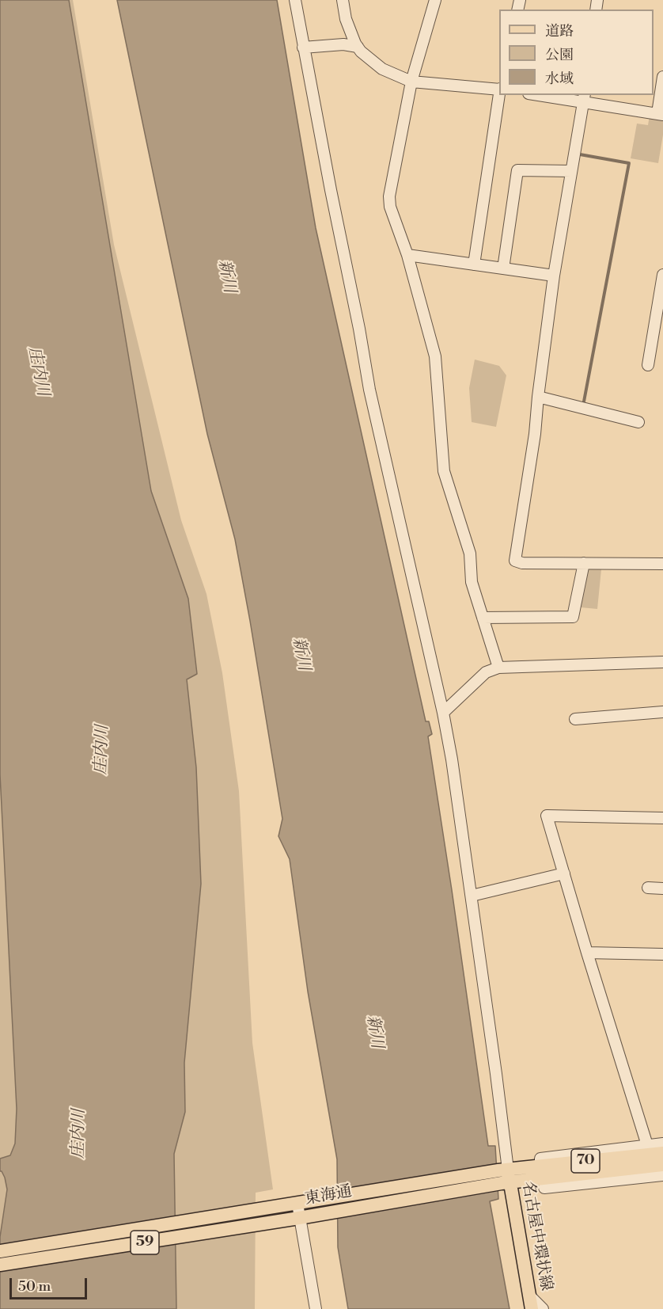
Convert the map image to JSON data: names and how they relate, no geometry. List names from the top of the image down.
{
  "streets": {
    "main road": [
      "70",
      "東海通",
      "名古屋中環状線",
      "59"
    ]
  },
  "crossings": [
    ["東海通", "名古屋中環状線"]
  ],
  "water": ["新川", "庄内川"],
  "legend": ["道路", "公園", "水域"],
  "scale_bar": "50 m"
}
